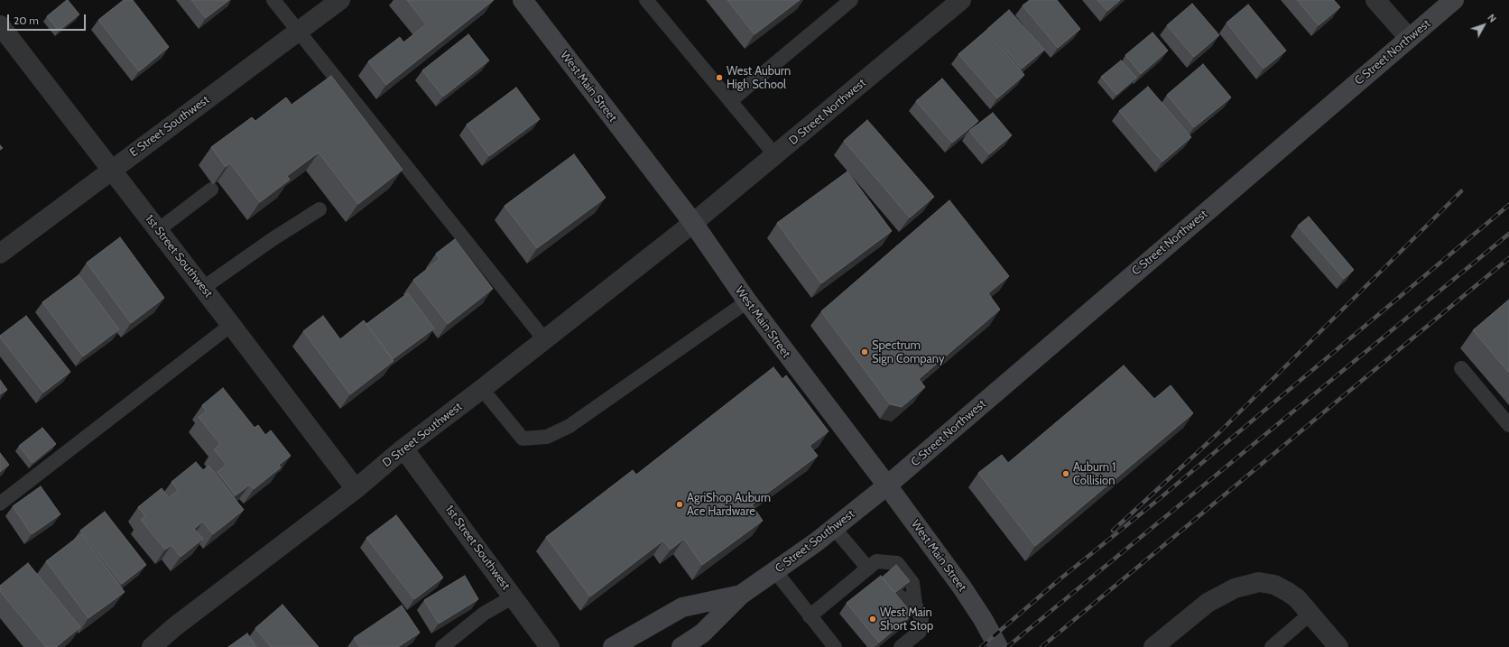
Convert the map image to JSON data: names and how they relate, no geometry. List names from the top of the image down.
{
  "streets": {
    "main road": ["C Street Northwest", "West Main Street", "C Street Southwest"],
    "street": [
      "D Street Northwest",
      "E Street Southwest",
      "1st Street Southwest",
      "D Street Southwest"
    ]
  },
  "crossings": [
    ["C Street Northwest", "West Main Street"],
    ["C Street Northwest", "C Street Southwest"],
    ["West Main Street", "D Street Northwest"],
    ["West Main Street", "D Street Southwest"],
    ["West Main Street", "C Street Southwest"],
    ["D Street Northwest", "D Street Southwest"],
    ["E Street Southwest", "1st Street Southwest"],
    ["1st Street Southwest", "D Street Southwest"]
  ],
  "places": [
    "West Auburn High School",
    "Spectrum Sign Company",
    "Auburn 1 Collision",
    "AgriShop Auburn Ace Hardware",
    "West Main Short Stop"
  ],
  "scale_bar": "20 m",
  "north": "top right"
}
